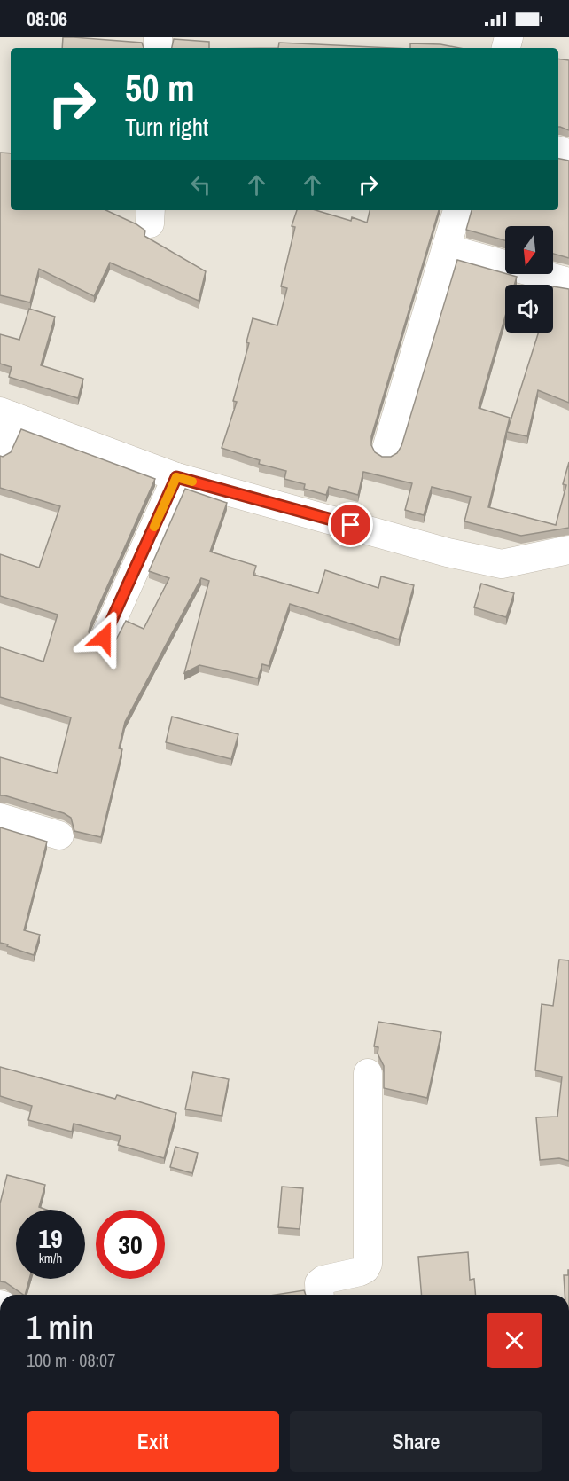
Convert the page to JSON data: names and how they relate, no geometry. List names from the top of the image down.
{
  "north": "bottom",
  "page": {
    "status": "08:06",
    "turn": ["50 m", "Turn right"],
    "speed": "19 km/h",
    "limit": "30",
    "heading": ["1 min", "100 m · 08:07"],
    "buttons": ["Exit", "Share"]
  }
}
